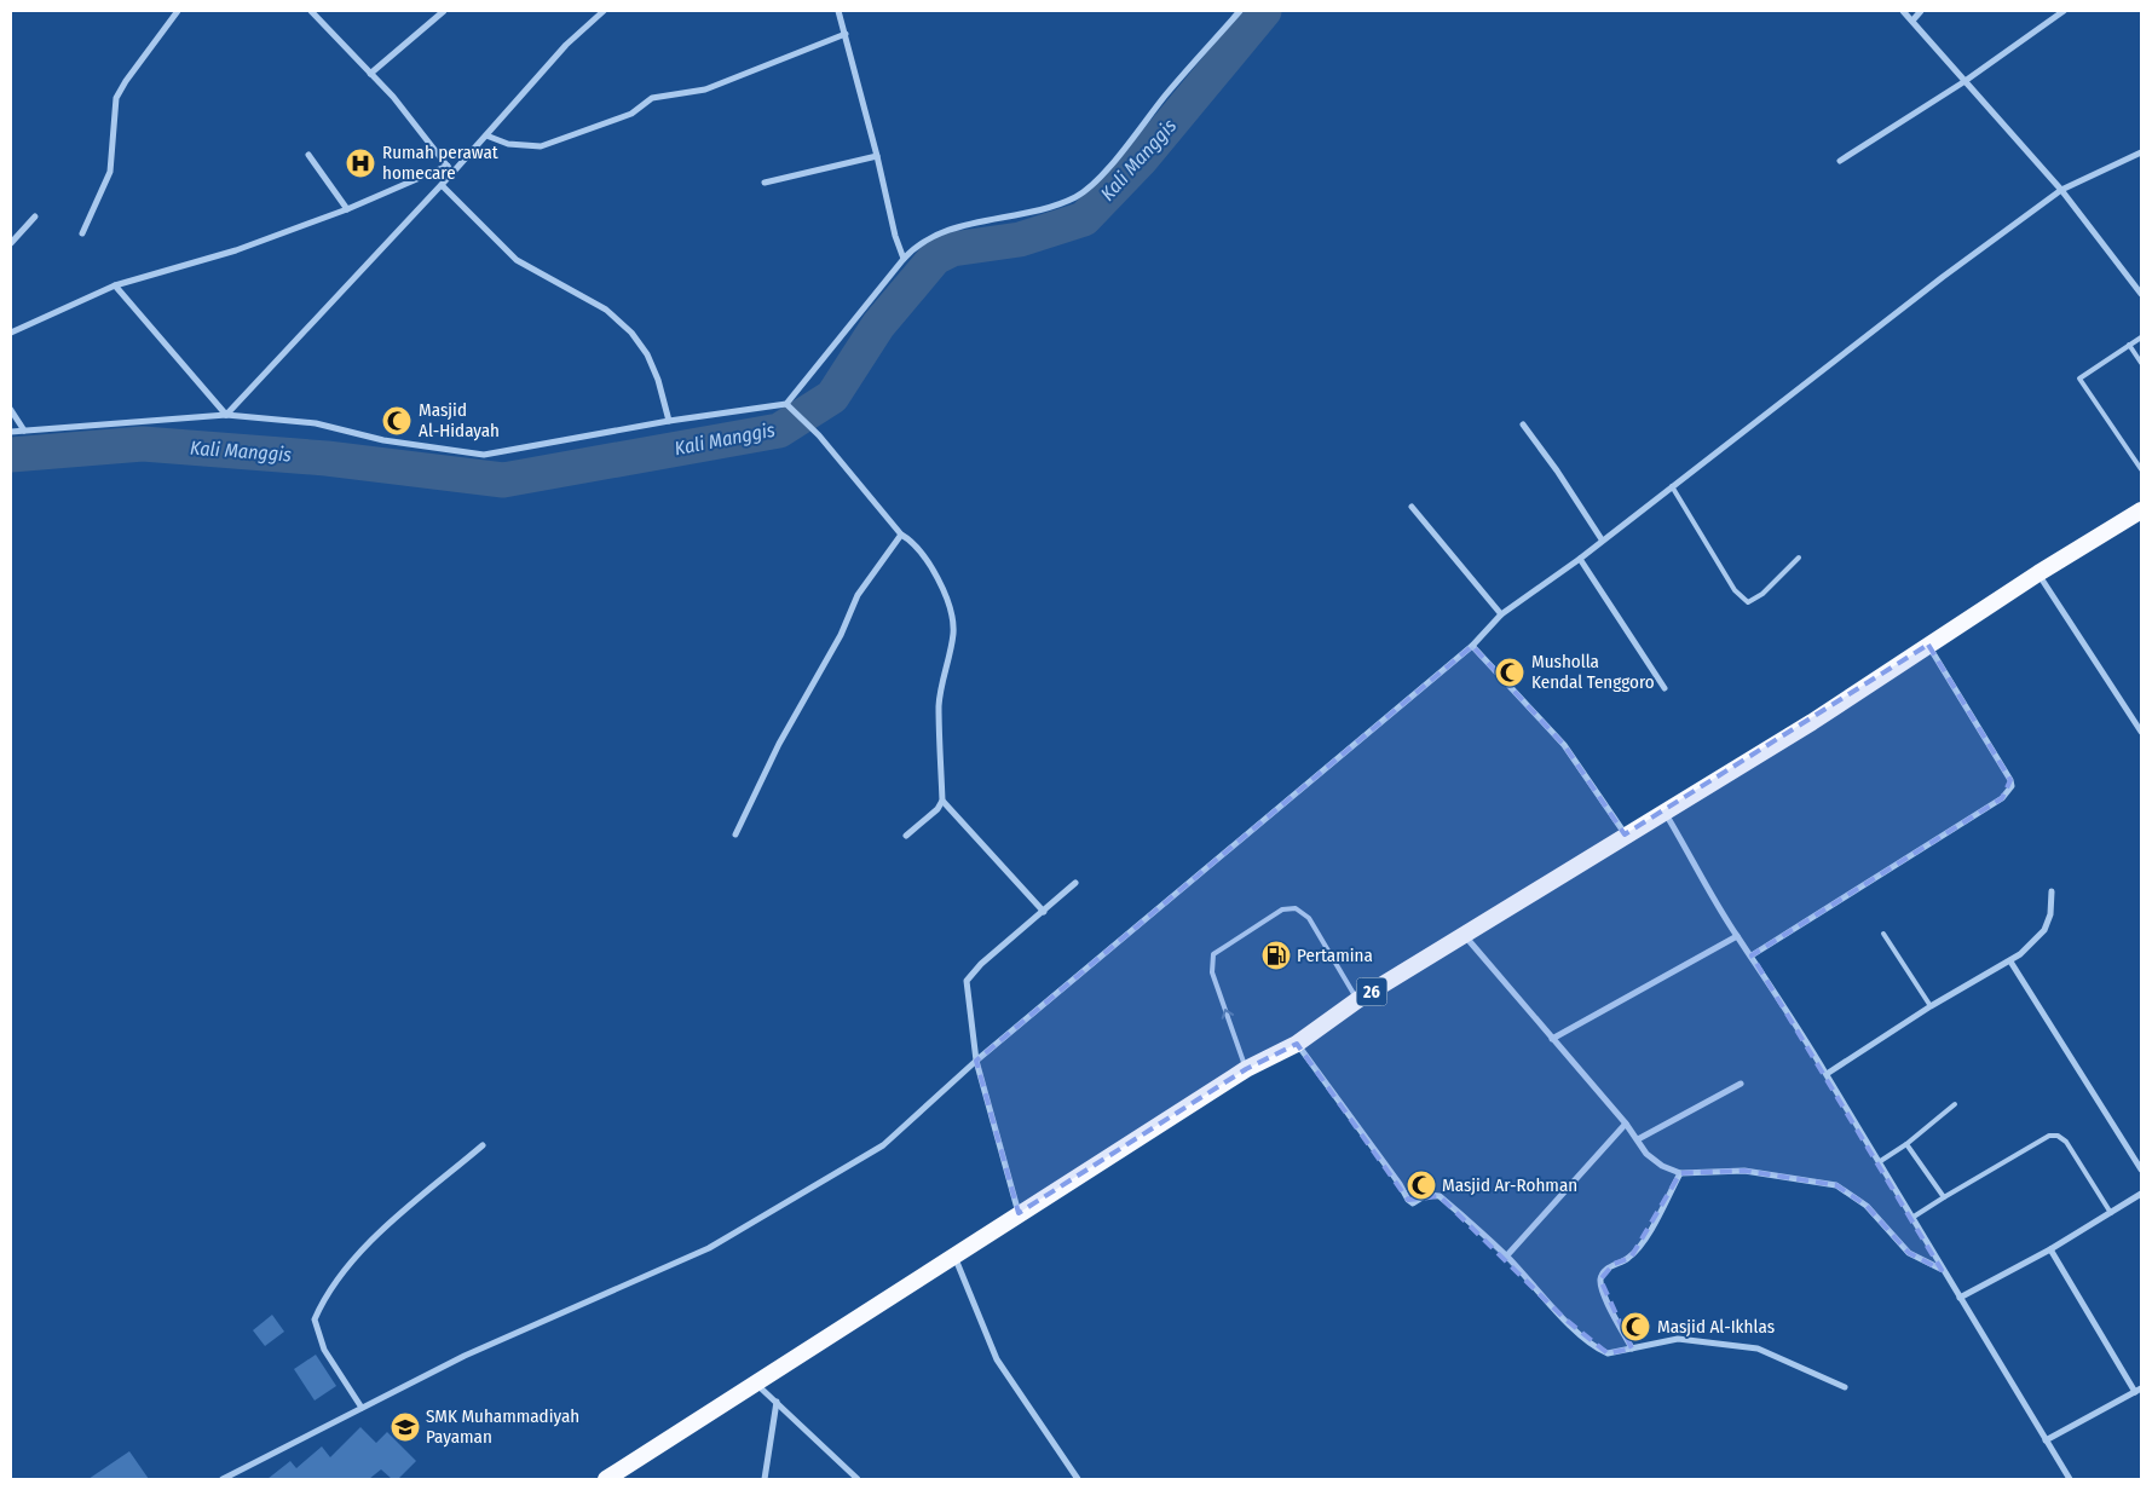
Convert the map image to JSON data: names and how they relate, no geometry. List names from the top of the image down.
{
  "streets": {
    "highway": ["26"]
  },
  "water": ["Kali Manggis"],
  "places": {
    "hospital": ["Rumah perawat homecare"],
    "mosque": [
      "Masjid Al-Hidayah",
      "Musholla Kendal Tenggoro",
      "Masjid Ar-Rohman",
      "Masjid Al-Ikhlas"
    ],
    "fuel station": ["Pertamina"],
    "school or university": ["SMK Muhammadiyah Payaman"]
  }
}
